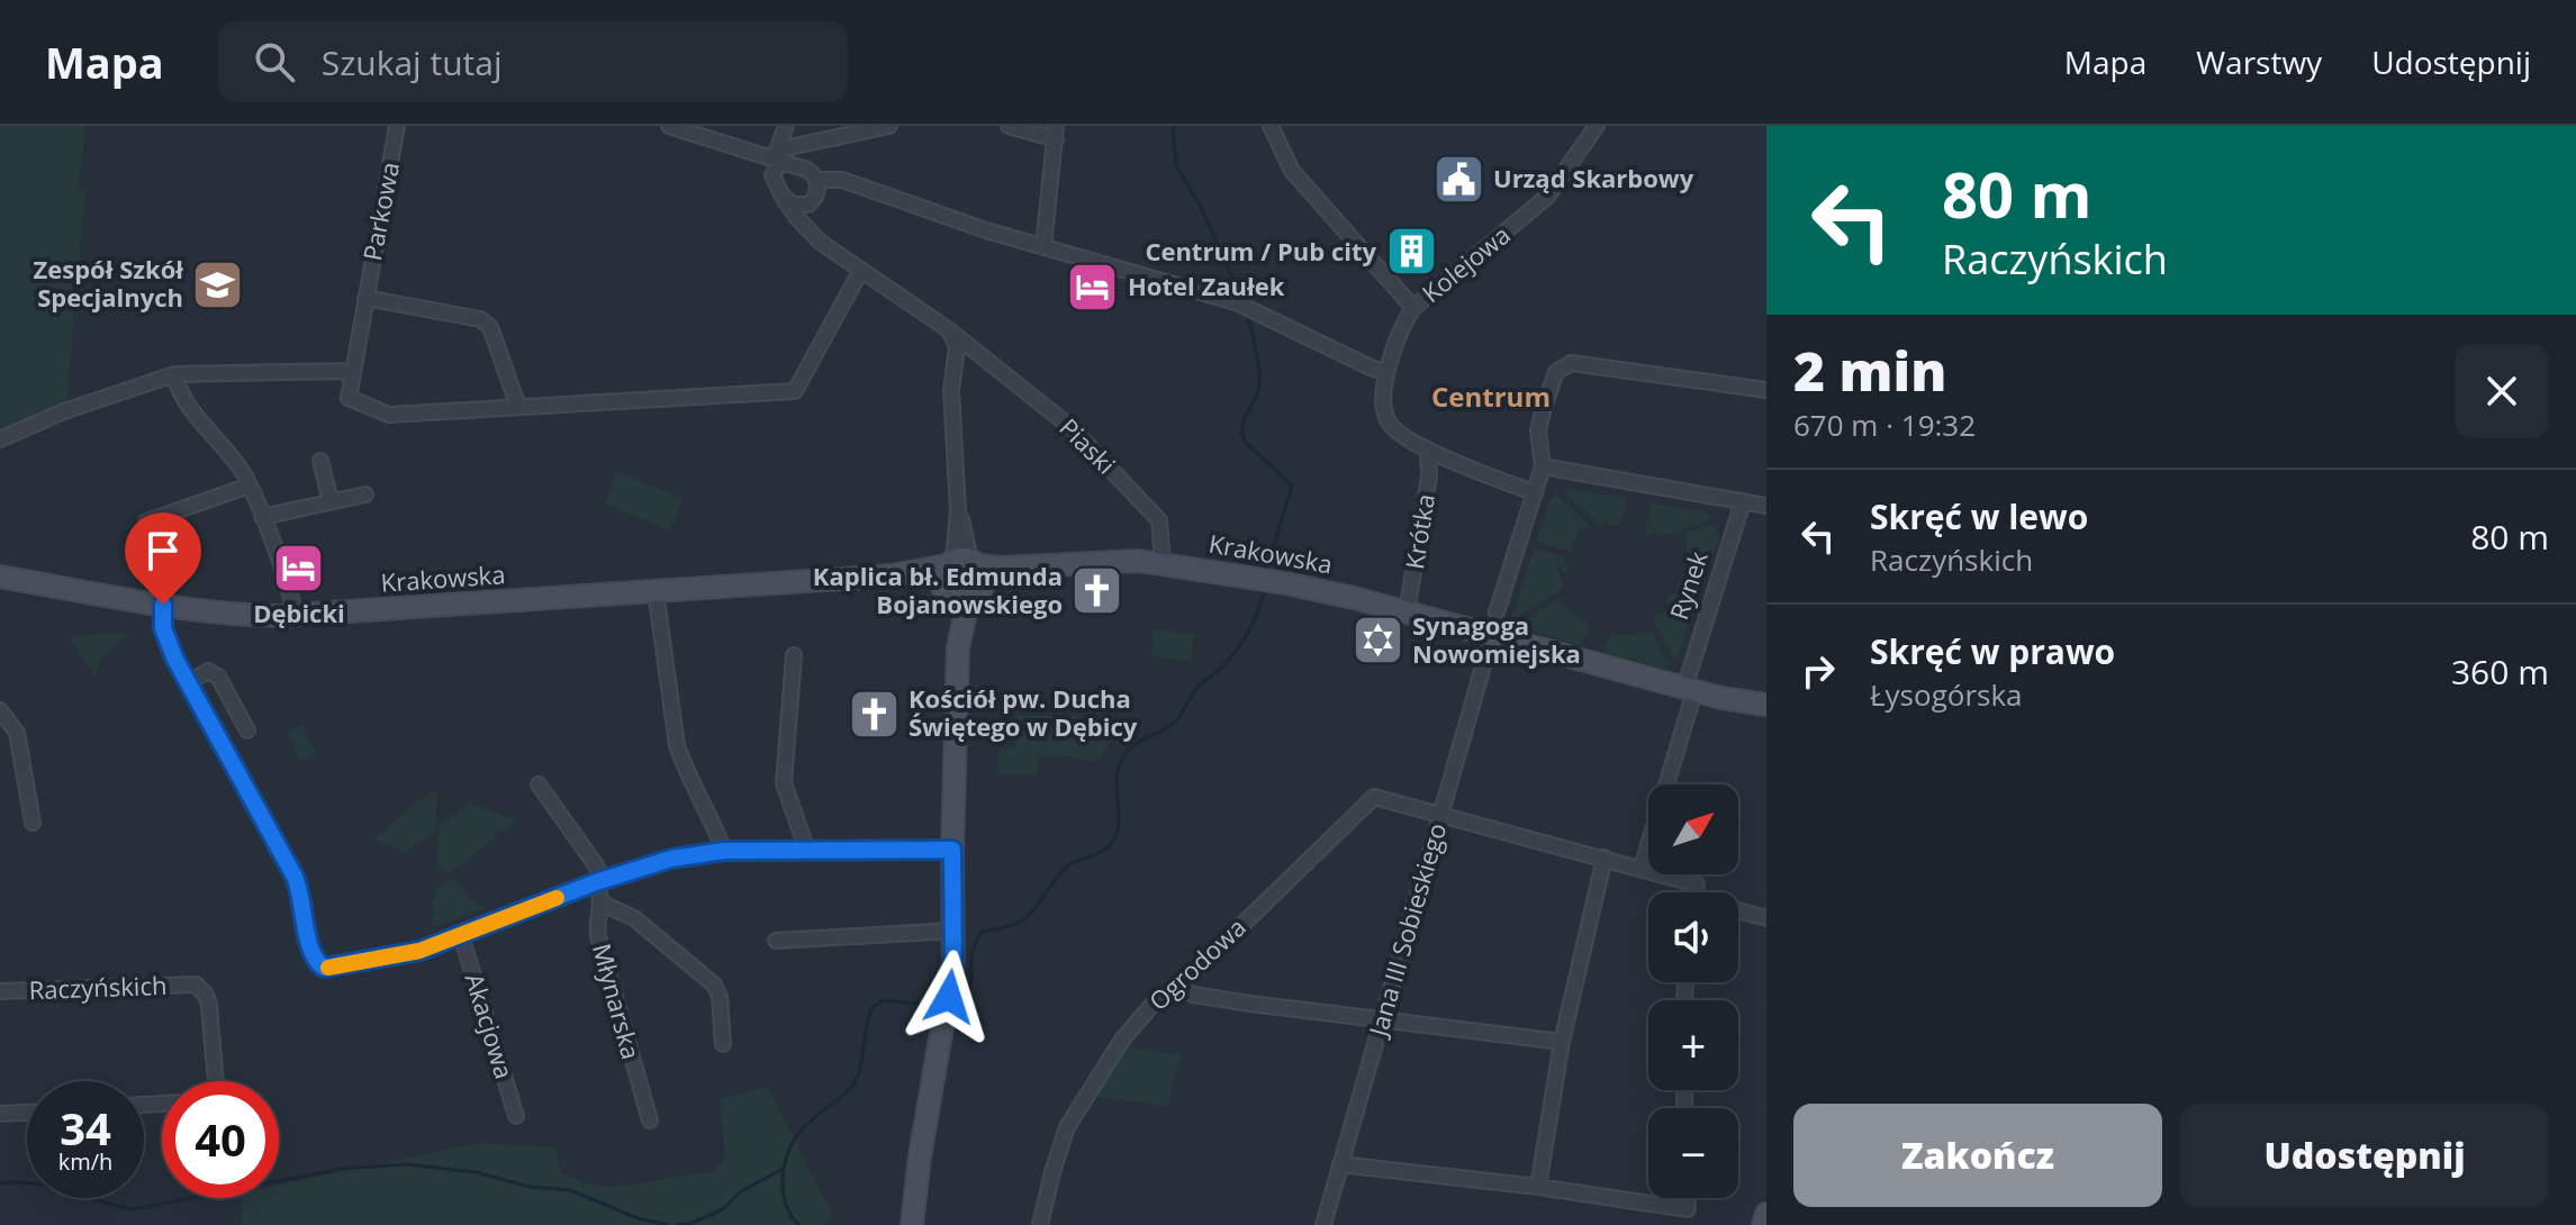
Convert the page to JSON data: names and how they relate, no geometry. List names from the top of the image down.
{
  "streets": {
    "street": [
      "Parkowa",
      "Kolejowa",
      "Piaski",
      "Krótka",
      "Krakowska",
      "Rynek",
      "Jana III Sobieskiego",
      "Ogrodowa",
      "Raczyńskich",
      "Młynarska",
      "Akacjowa"
    ]
  },
  "crossings": [
    ["Kolejowa", "Krótka"],
    ["Piaski", "Krakowska"],
    ["Krótka", "Krakowska"],
    ["Krakowska", "Jana III Sobieskiego"],
    ["Rynek", "Ogrodowa"],
    ["Jana III Sobieskiego", "Ogrodowa"]
  ],
  "districts": ["Centrum"],
  "places": {
    "public building": ["Urząd Skarbowy"],
    "building": ["Centrum / Pub city"],
    "school or university": ["Zespół Szkół Specjalnych"],
    "hotel": ["Hotel Zaułek", "Dębicki"],
    "church": ["Kaplica bł. Edmunda Bojanowskiego", "Kościół pw. Ducha Świętego w Dębicy"],
    "synagogue": ["Synagoga Nowomiejska"]
  },
  "north": "top right",
  "page": {
    "header": "Mapa",
    "search": "Szukaj tutaj",
    "nav": ["Mapa", "Warstwy", "Udostępnij"],
    "turn": ["80 m", "Raczyńskich"],
    "heading": ["2 min", "670 m · 19:32"],
    "list": [
      {
        "name": "Skręć w lewo",
        "note": "Raczyńskich",
        "value": "80 m"
      },
      {
        "name": "Skręć w prawo",
        "note": "Łysogórska",
        "value": "360 m"
      }
    ],
    "map_buttons": ["+", "−"],
    "speed": "34 km/h",
    "limit": "40",
    "buttons": ["Zakończ", "Udostępnij"]
  }
}
